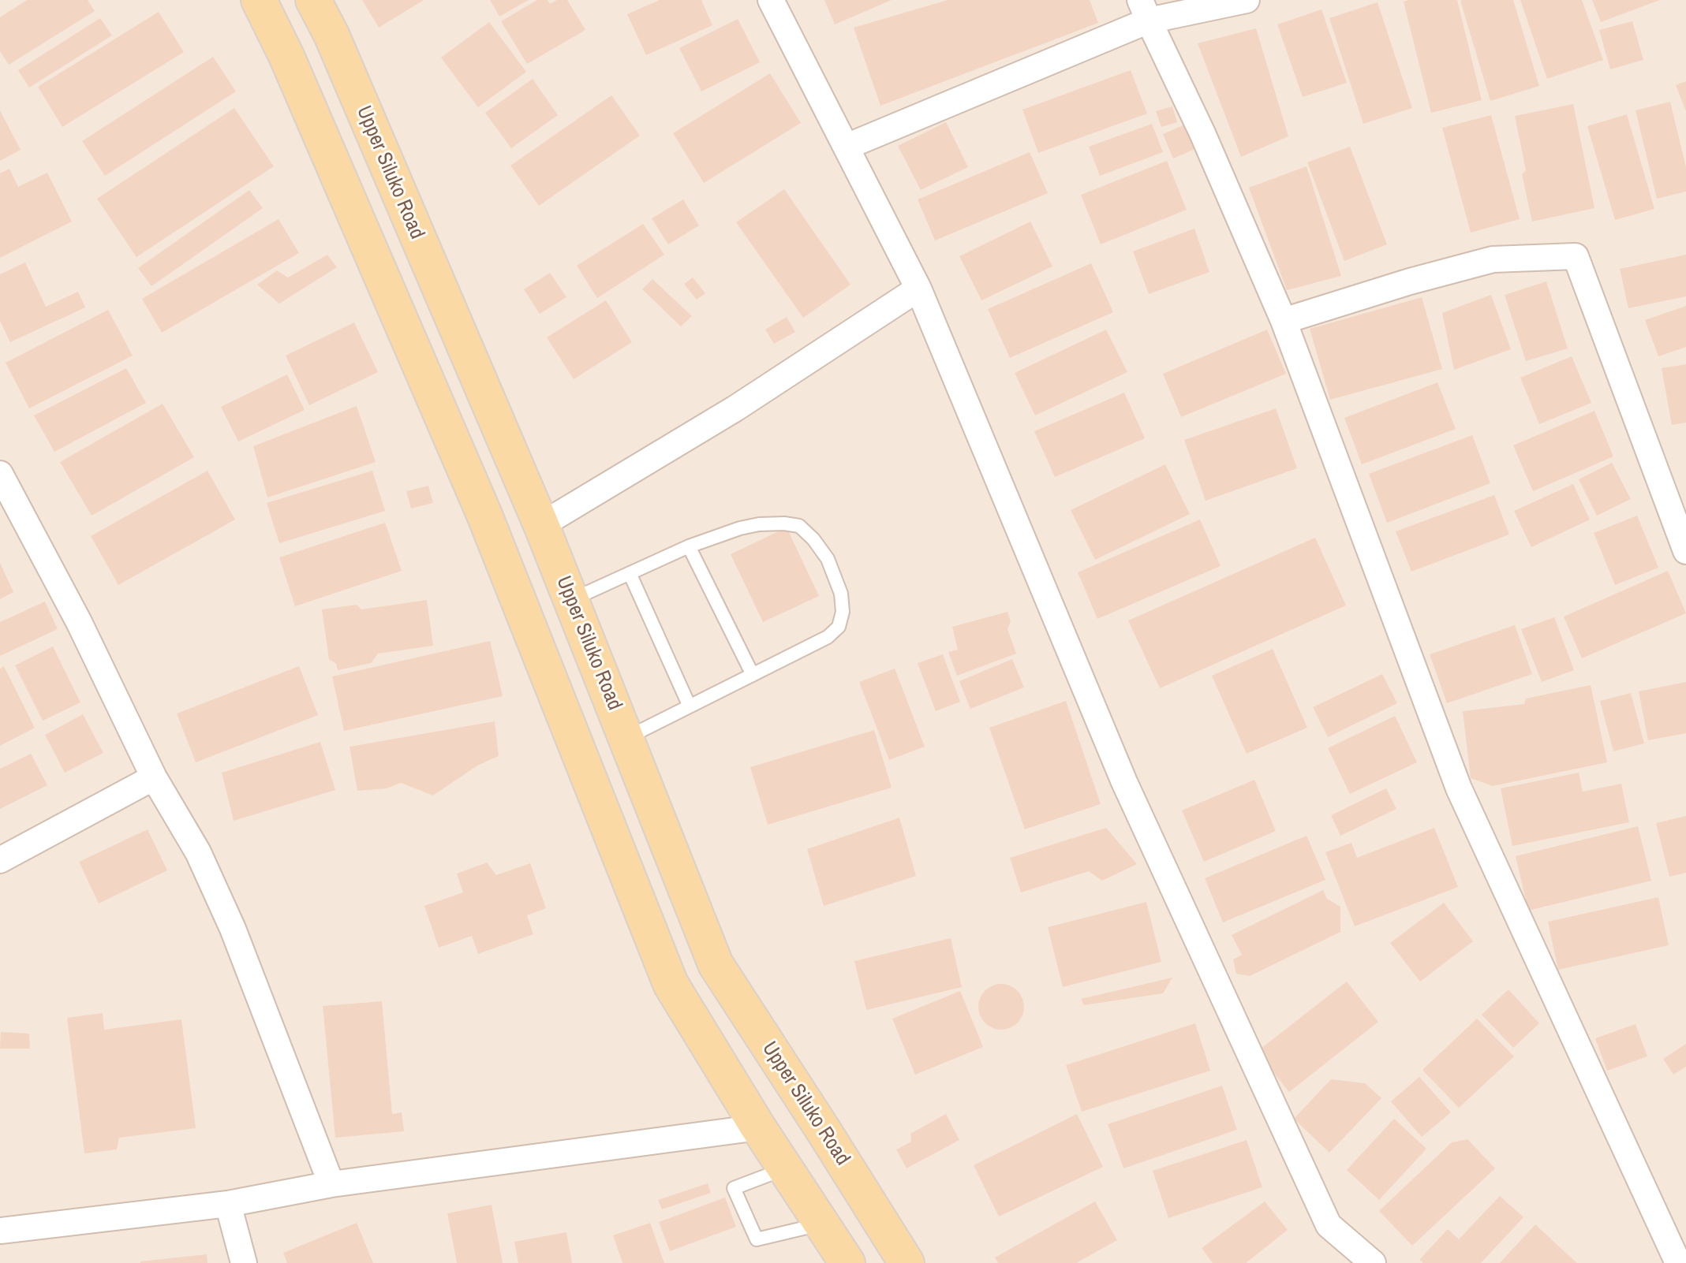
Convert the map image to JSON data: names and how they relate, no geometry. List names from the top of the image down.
{
  "streets": {
    "main road": ["Upper Siluko Road"]
  }
}
